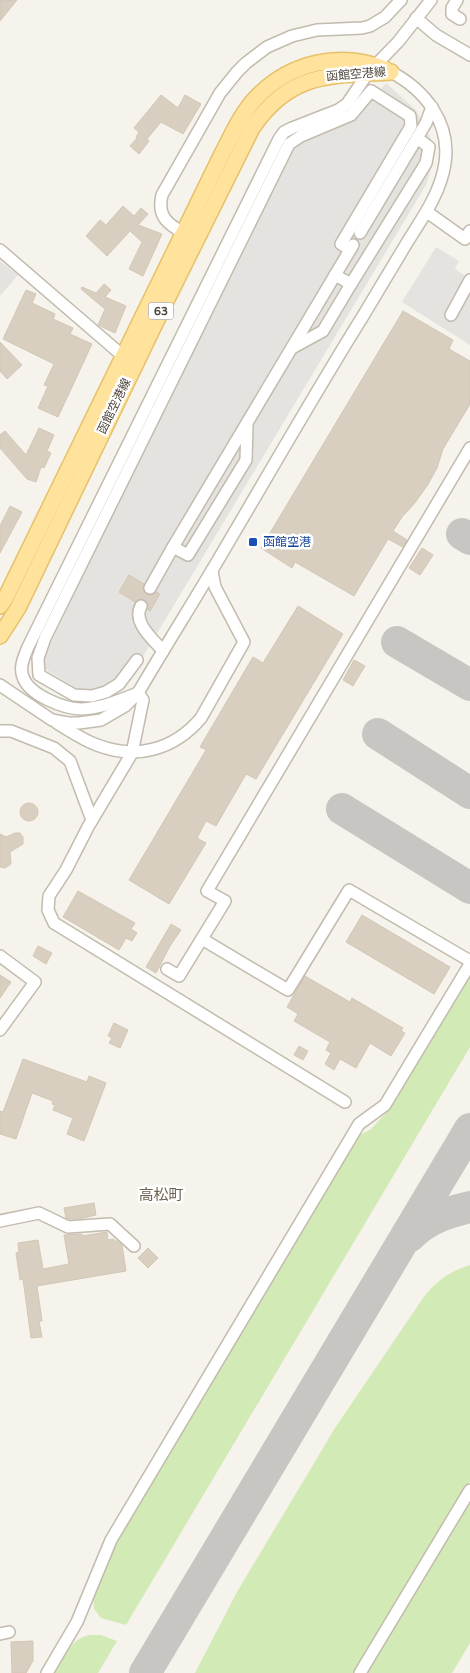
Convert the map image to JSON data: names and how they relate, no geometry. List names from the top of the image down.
{
  "streets": {
    "main road": ["函館空港線", "63"]
  },
  "districts": ["高松町"],
  "places": {
    "transit": ["函館空港"]
  }
}
